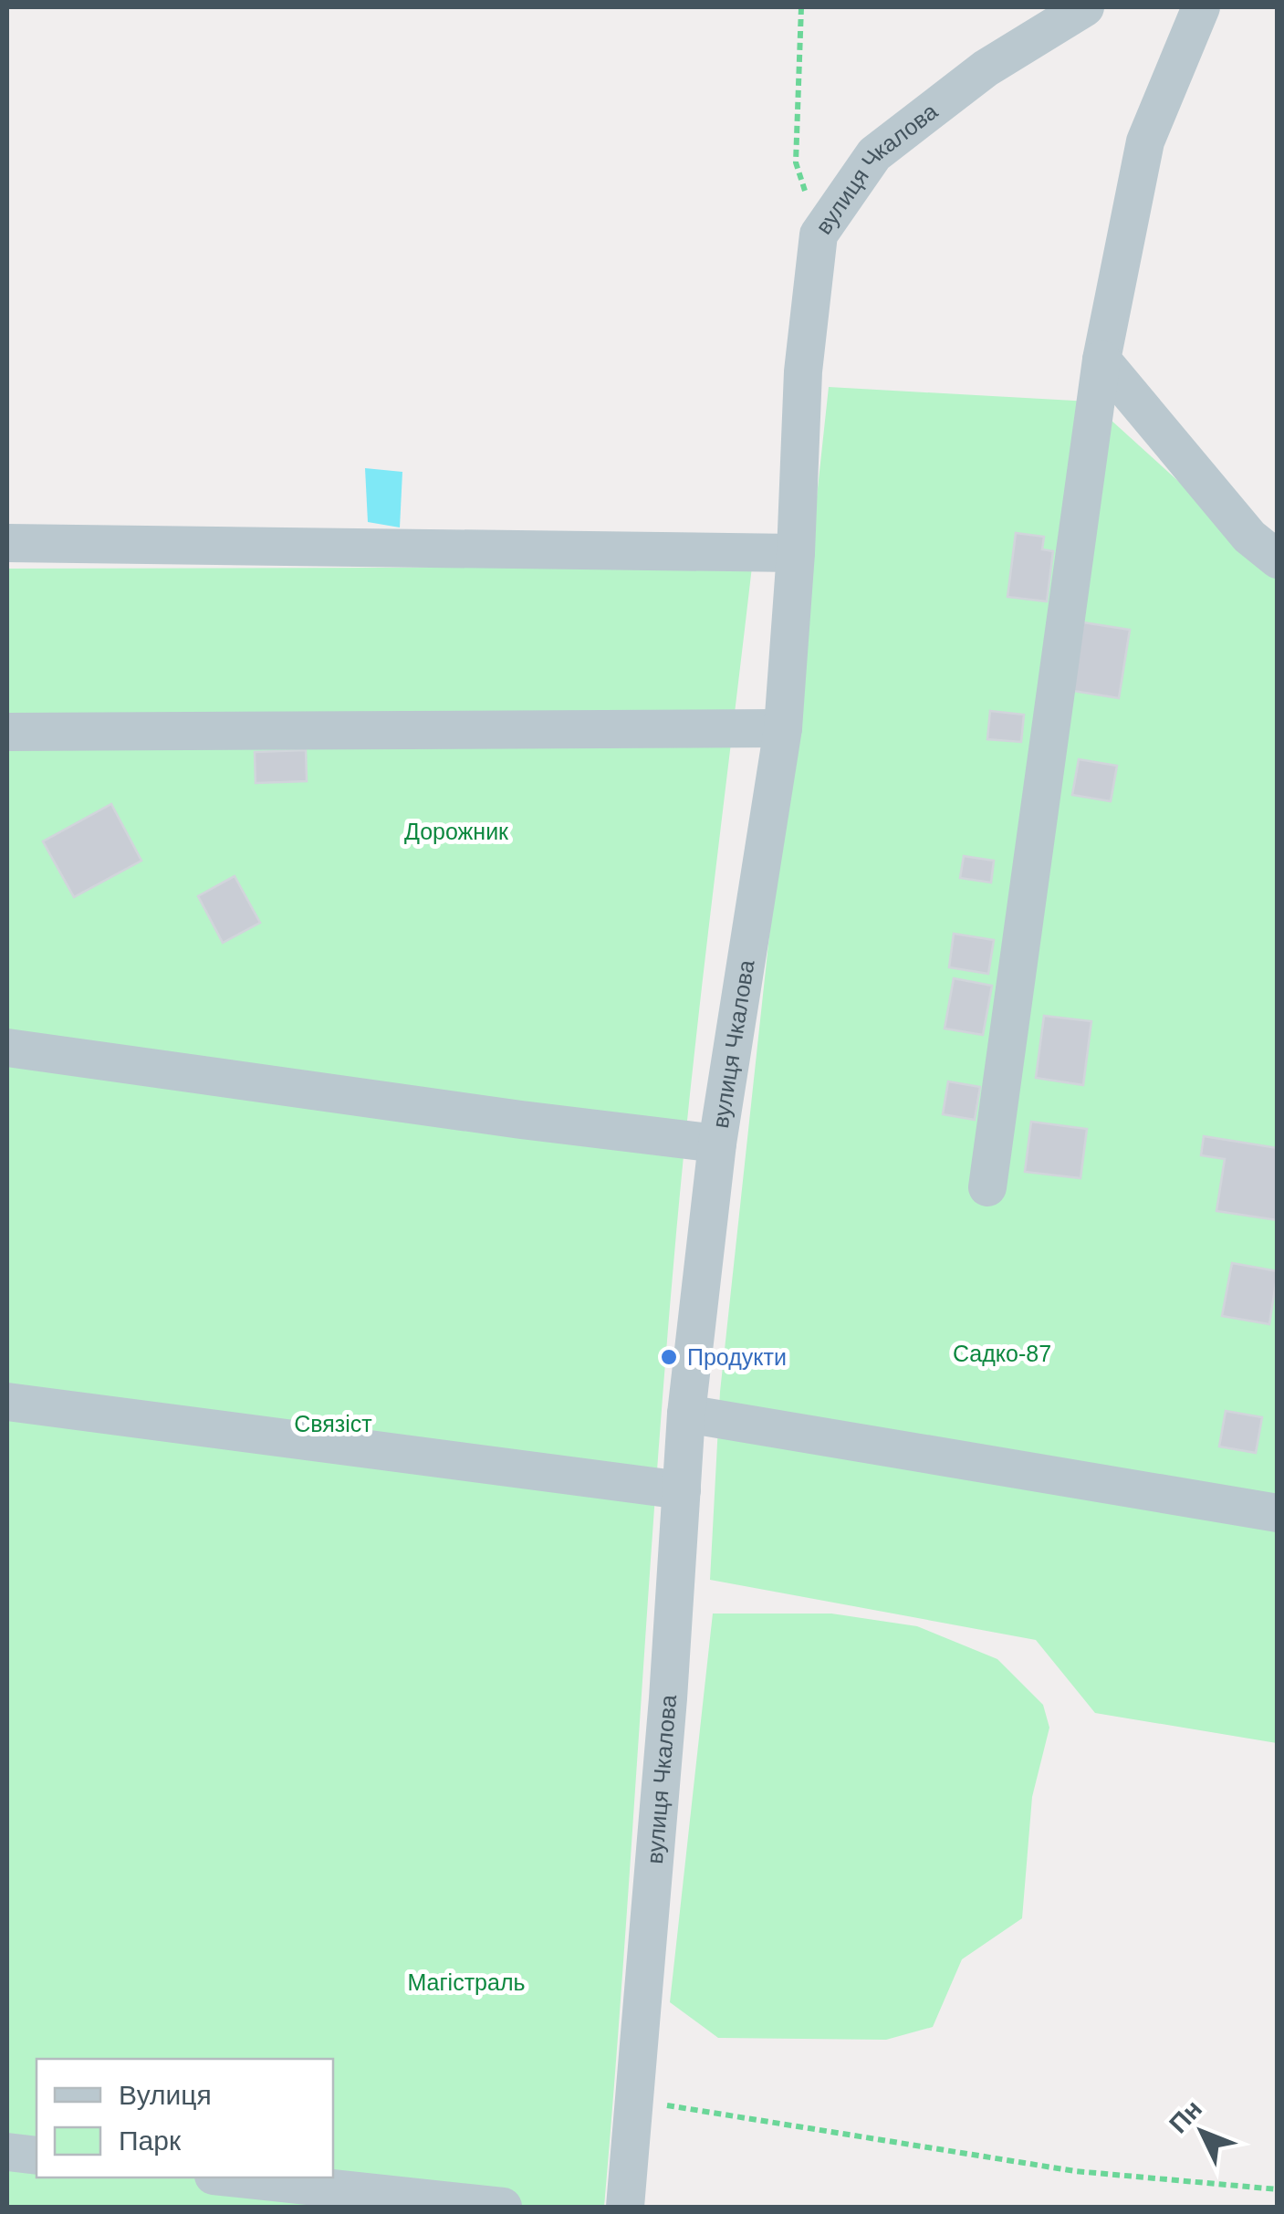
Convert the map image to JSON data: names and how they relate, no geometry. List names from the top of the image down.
{
  "streets": {
    "street": ["вулиця Чкалова"]
  },
  "parks": [
    "Дорожник",
    "Садко-87",
    "Связіст",
    "Магістраль"
  ],
  "places": ["Продукти"],
  "legend": ["Вулиця", "Парк"],
  "north": "top left"
}
